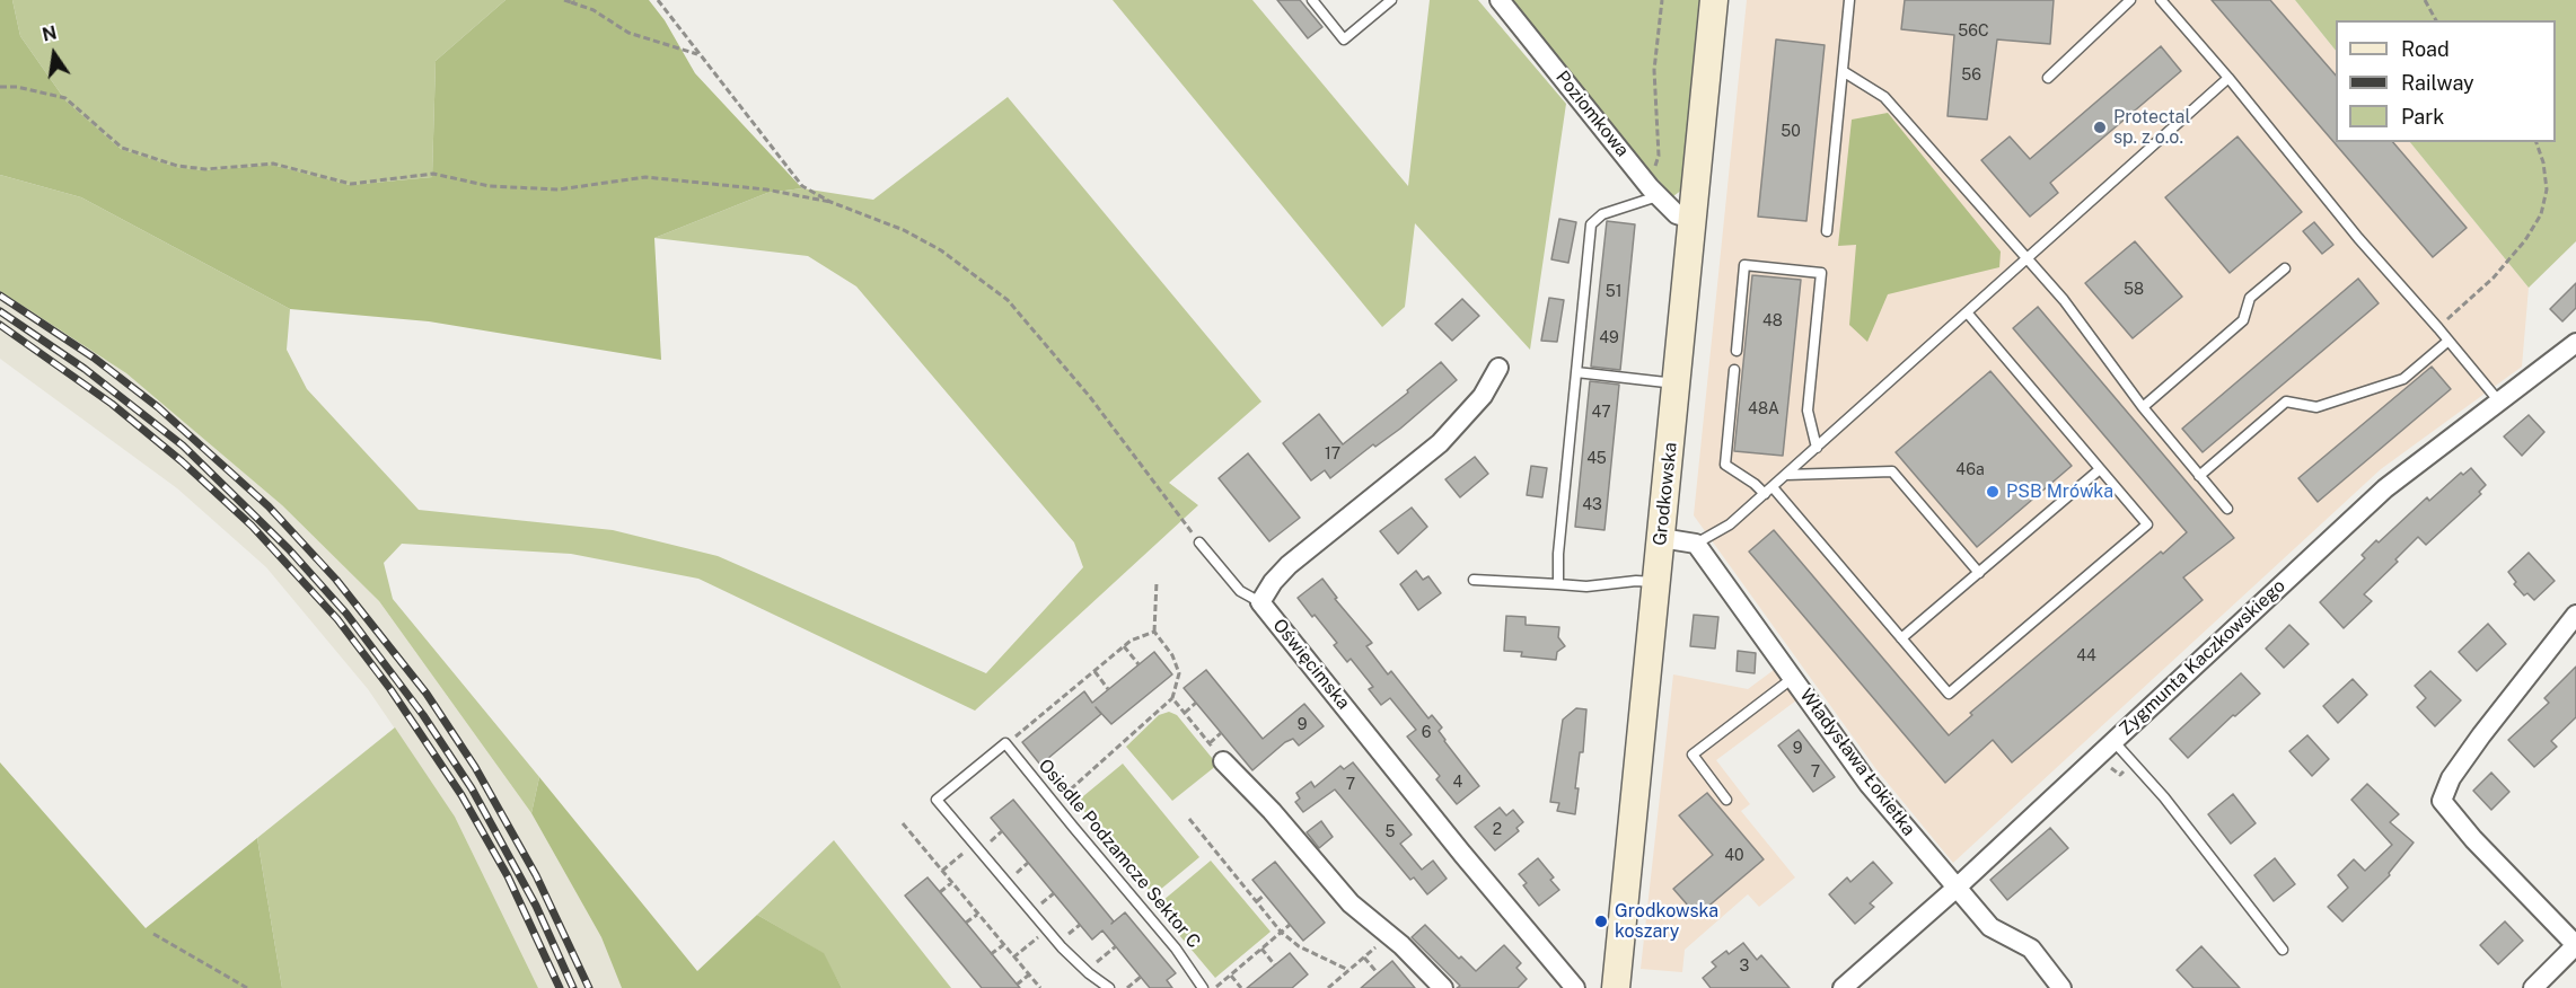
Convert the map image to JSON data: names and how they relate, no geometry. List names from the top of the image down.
{
  "streets": {
    "main road": ["Grodkowska"],
    "street": [
      "Poziomkowa",
      "Zygmunta Kaczkowskiego",
      "Oświęcimska",
      "Władysława Łokietka"
    ],
    "lane": ["Osiedle Podzamcze Sektor C"]
  },
  "crossings": [
    ["Poziomkowa", "Grodkowska"],
    ["Zygmunta Kaczkowskiego", "Władysława Łokietka"]
  ],
  "places": ["Protectal sp. z o.o.", "PSB Mrówka", "Grodkowska koszary"],
  "house_numbers": [
    "56C",
    "56",
    "50",
    "58",
    "51",
    "48",
    "49",
    "48A",
    "47",
    "17",
    "45",
    "46a",
    "43",
    "44",
    "9",
    "6",
    "9",
    "7",
    "4",
    "7",
    "2",
    "5",
    "40",
    "3"
  ],
  "legend": ["Road", "Railway", "Park"],
  "north": "top"
}
